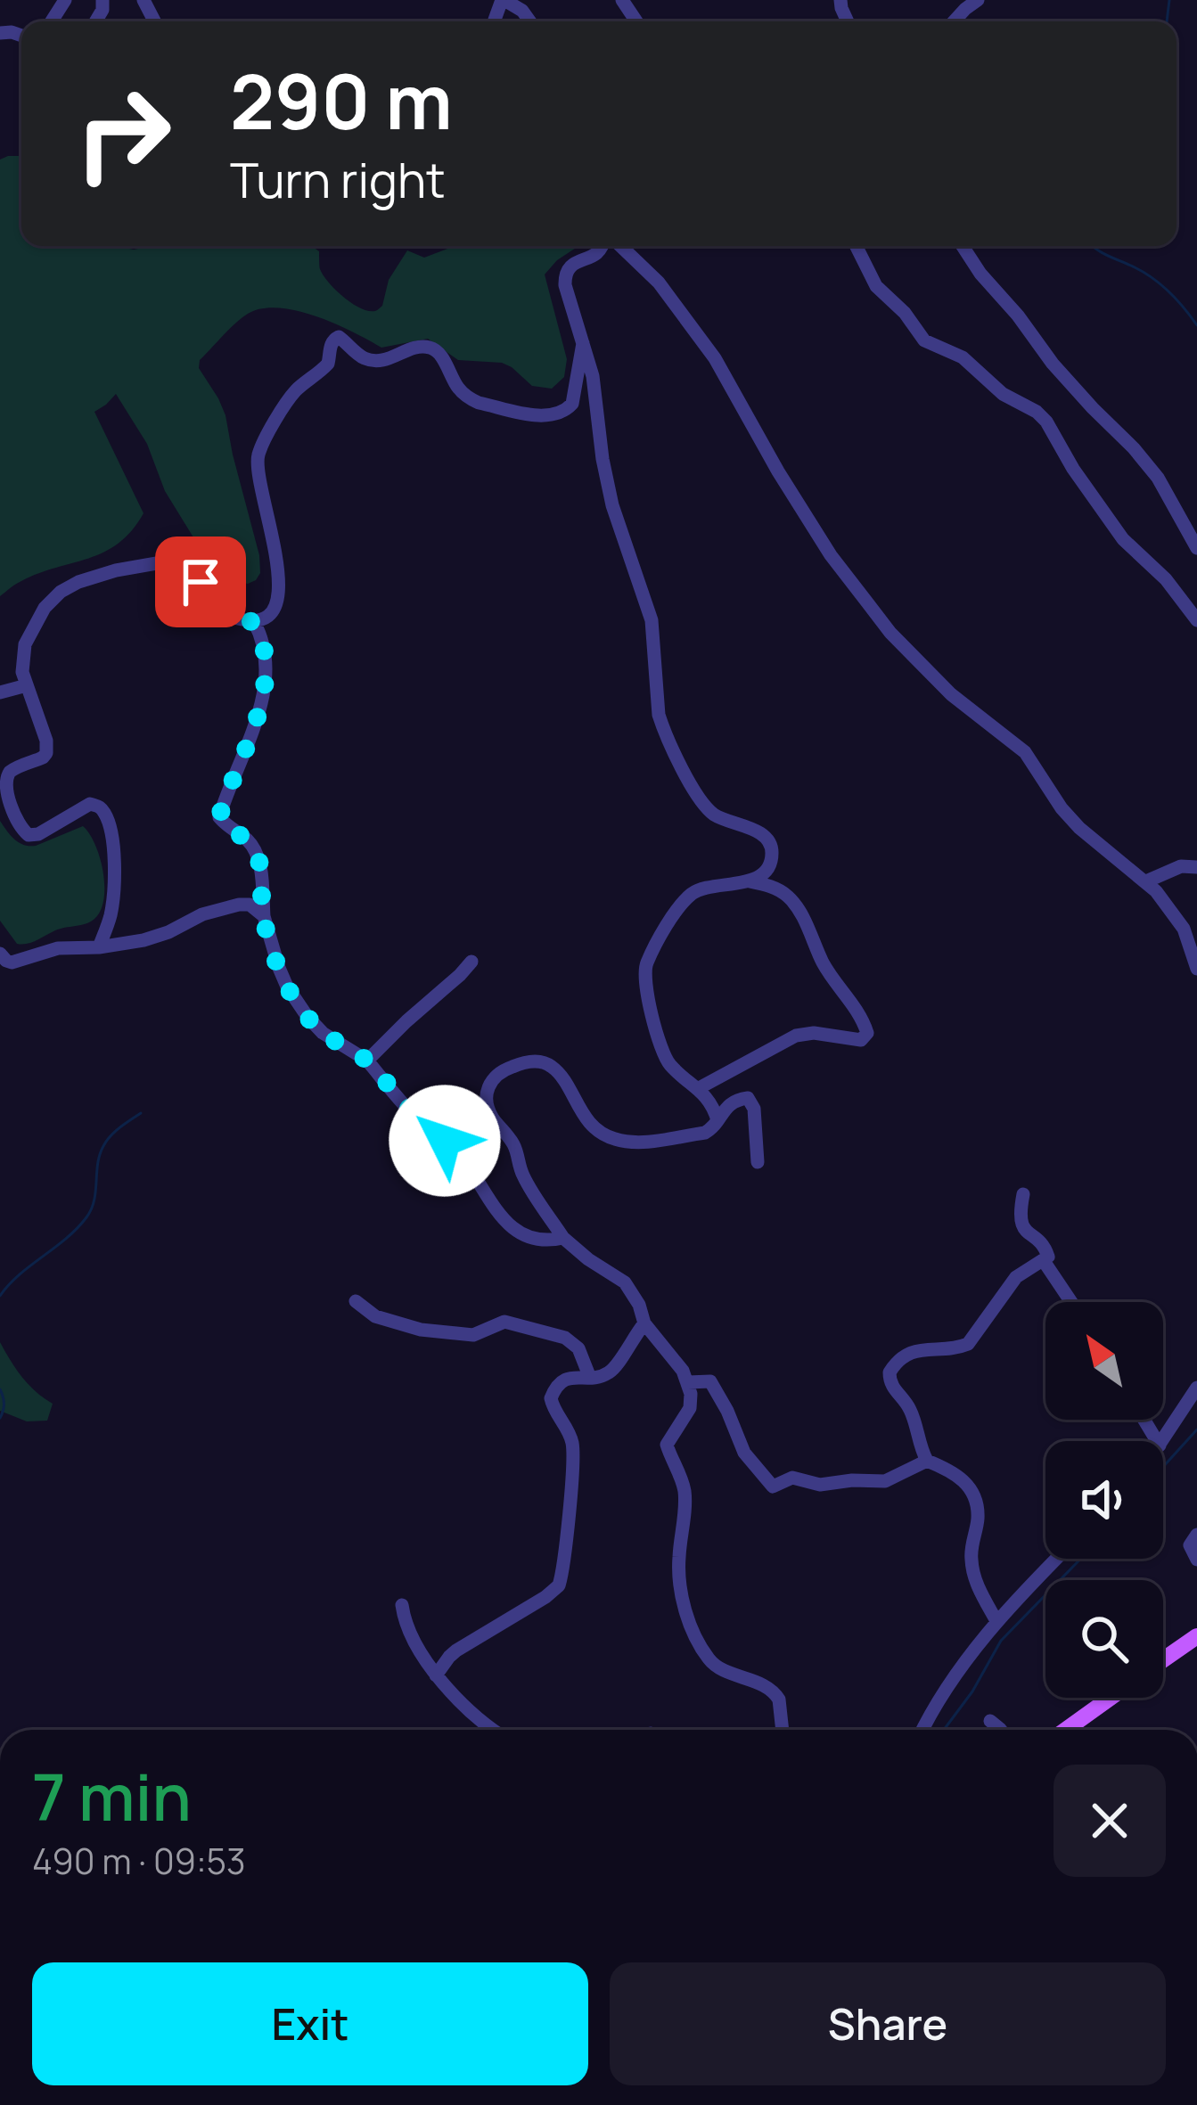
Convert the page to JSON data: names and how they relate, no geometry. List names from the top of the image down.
{
  "north": "top left",
  "page": {
    "turn": ["290 m", "Turn right"],
    "heading": ["7 min", "490 m · 09:53"],
    "buttons": ["Exit", "Share"]
  }
}
